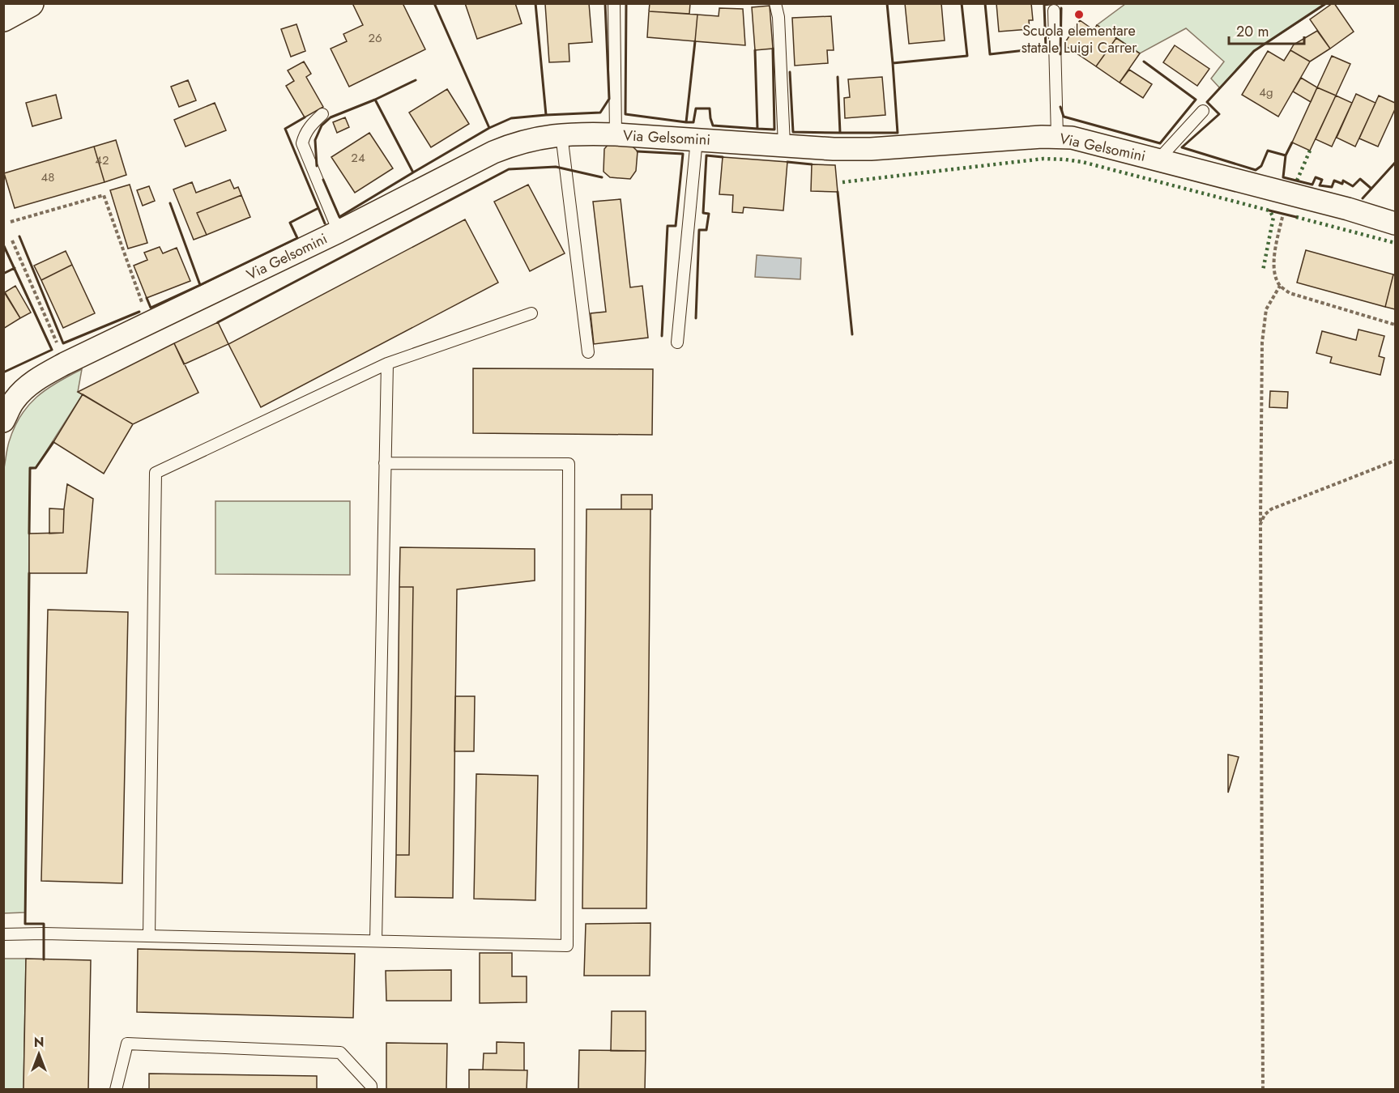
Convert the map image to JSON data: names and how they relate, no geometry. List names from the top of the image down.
{
  "streets": {
    "street": ["Via Gelsomini"]
  },
  "places": ["Scuola elementare statale Luigi Carrer"],
  "house_numbers": [
    "26",
    "4g",
    "24",
    "42",
    "48"
  ],
  "scale_bar": "20 m",
  "north": "top"
}
